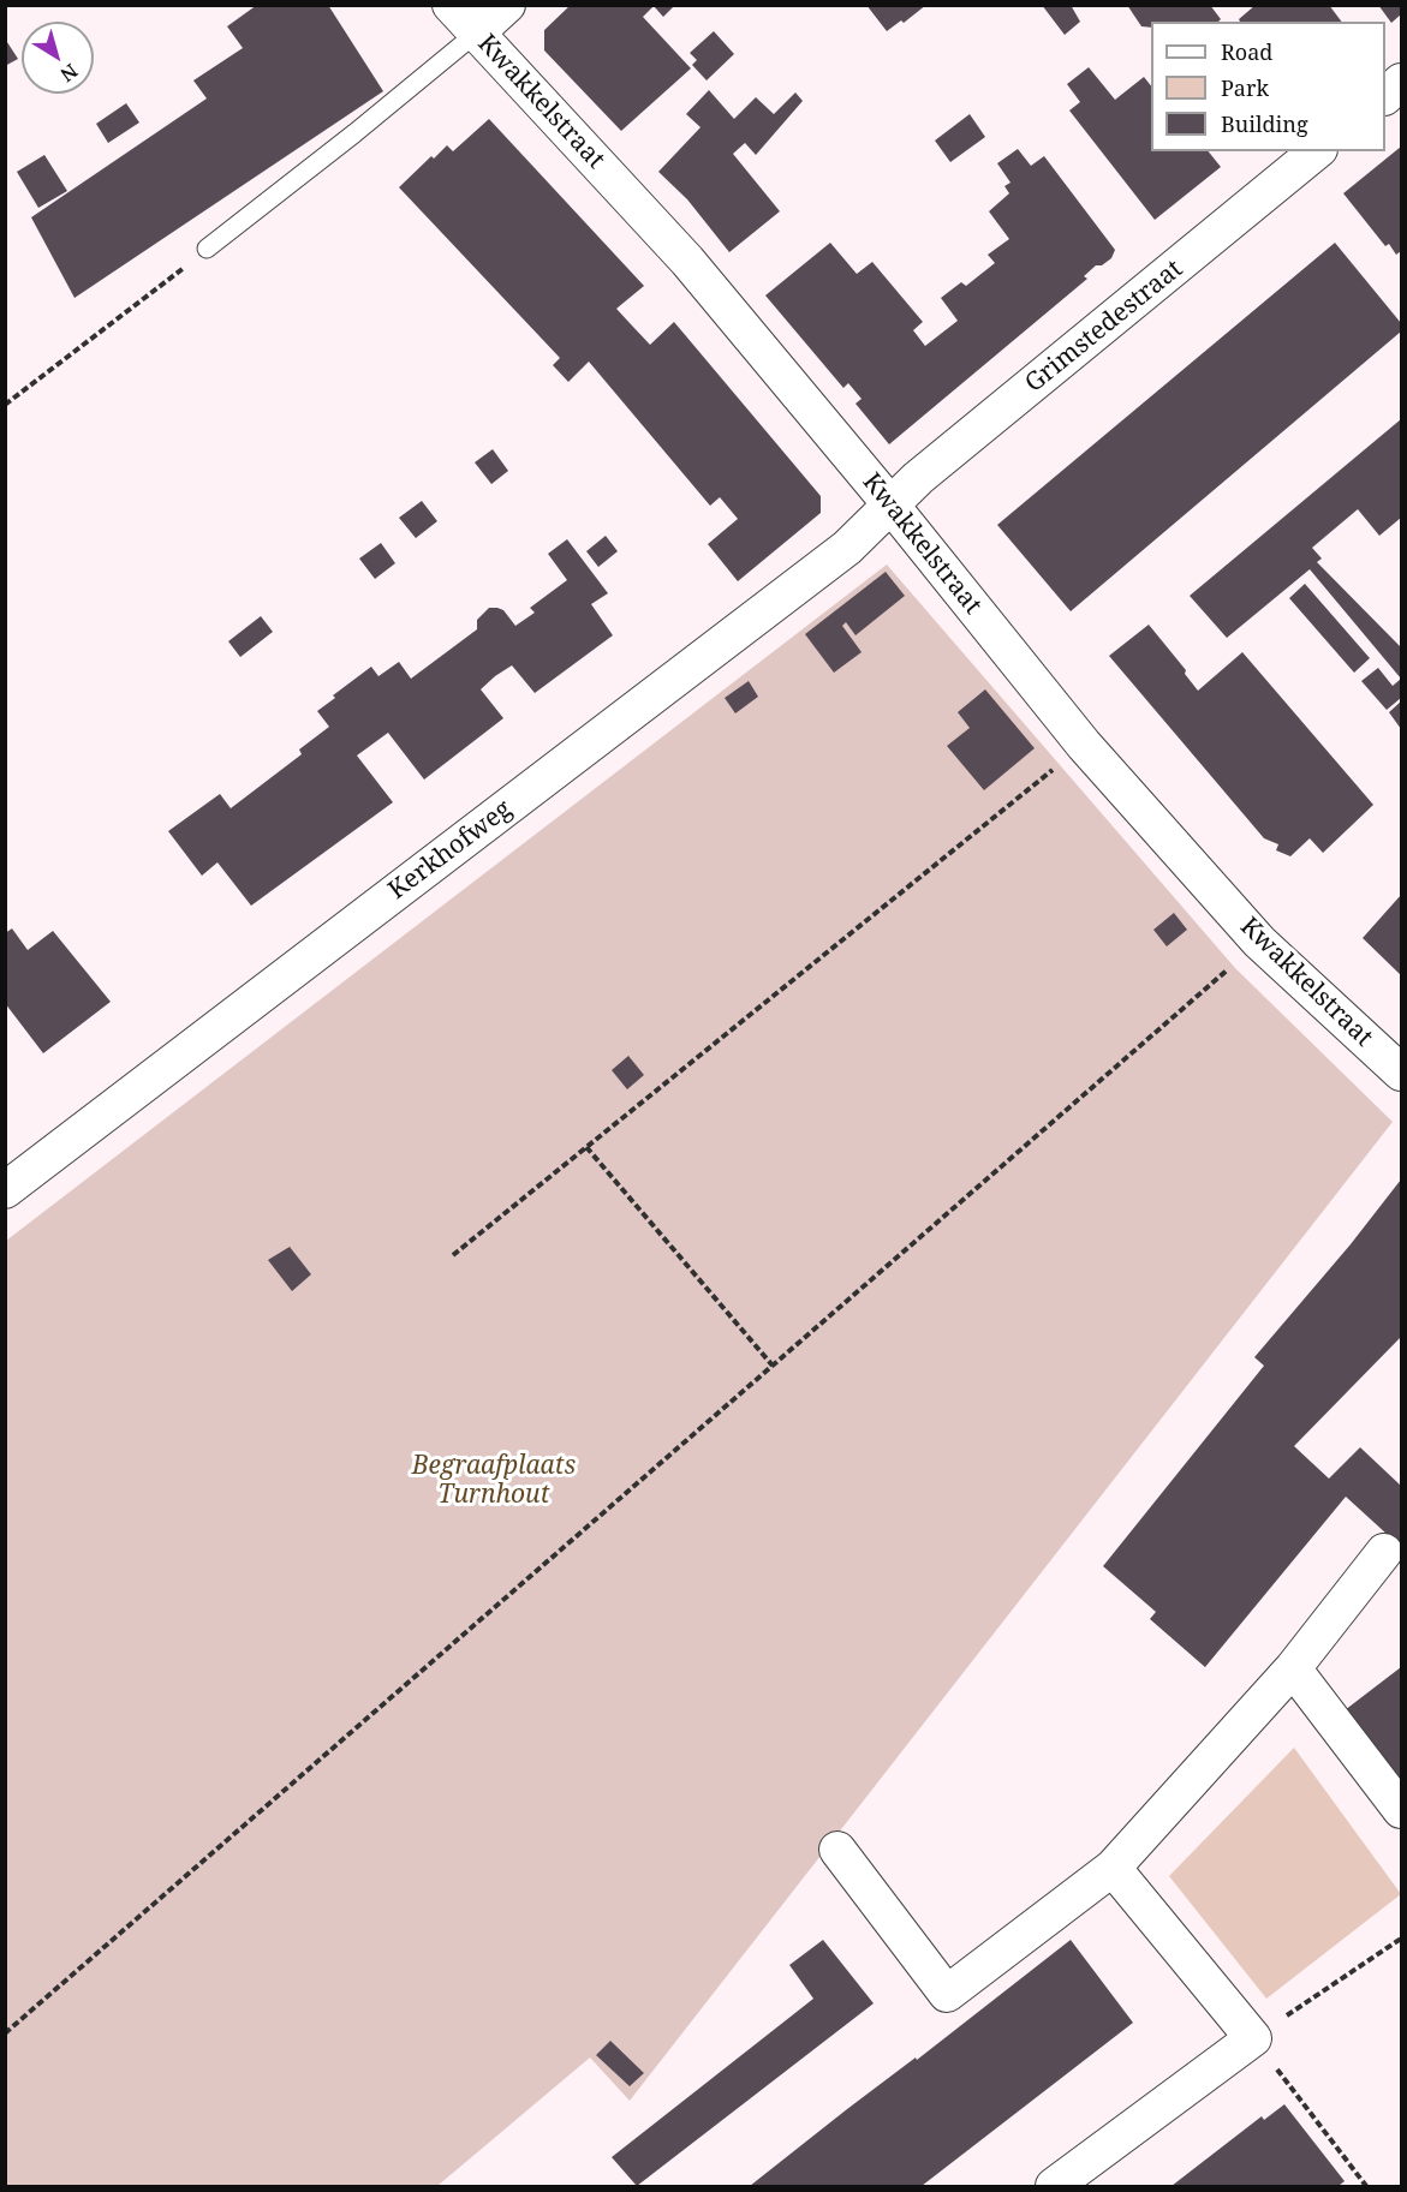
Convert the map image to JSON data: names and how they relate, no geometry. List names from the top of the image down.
{
  "streets": {
    "street": ["Kwakkelstraat", "Grimstedestraat", "Kerkhofweg"]
  },
  "crossings": [
    ["Kwakkelstraat", "Grimstedestraat"],
    ["Kwakkelstraat", "Kerkhofweg"],
    ["Grimstedestraat", "Kerkhofweg"]
  ],
  "parks": ["Begraafplaats Turnhout"],
  "legend": ["Road", "Park", "Building"],
  "north": "bottom right"
}
